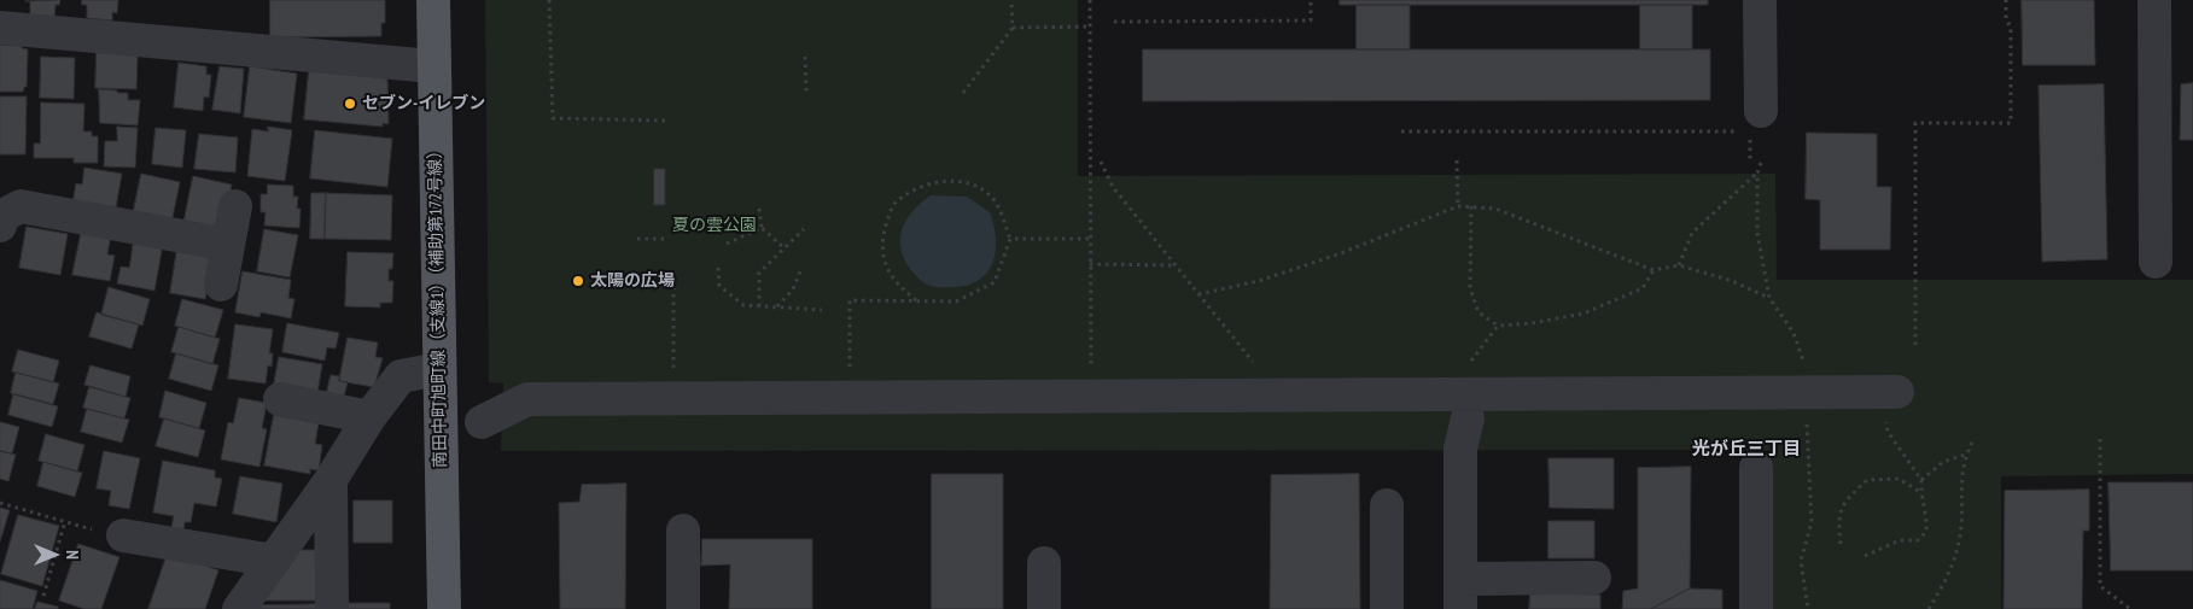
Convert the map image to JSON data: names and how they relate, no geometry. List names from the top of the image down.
{
  "streets": {
    "main road": ["南田中町旭町線（支線1）（補助第172号線）"]
  },
  "districts": ["光が丘三丁目"],
  "parks": ["夏の雲公園"],
  "places": ["セブン-イレブン", "太陽の広場"],
  "north": "right"
}
